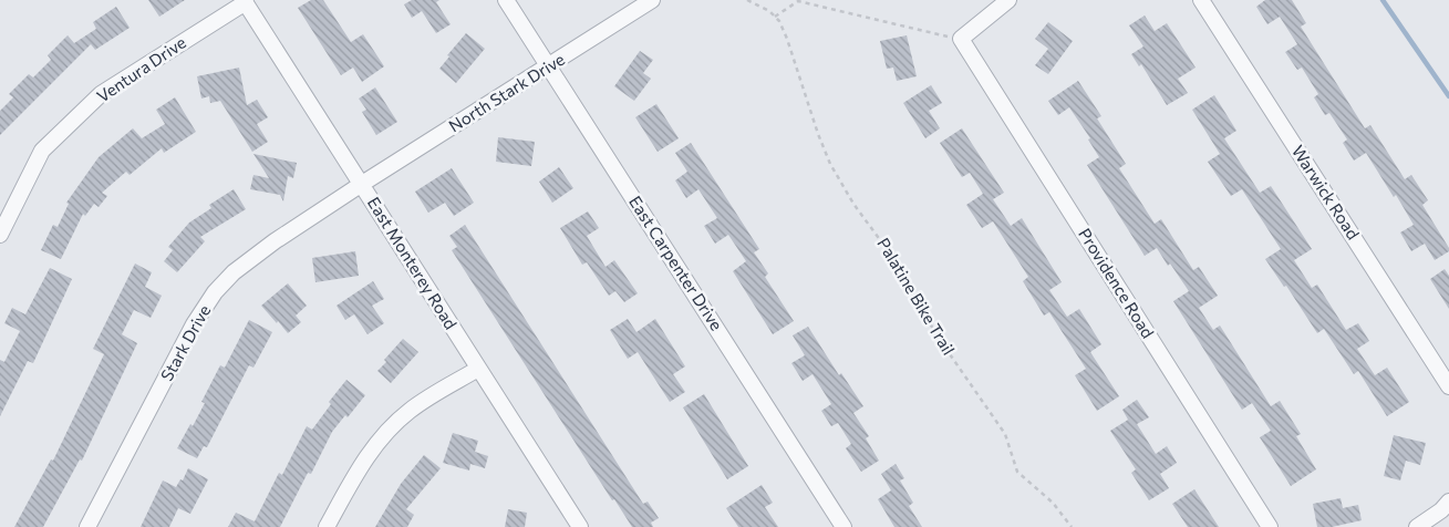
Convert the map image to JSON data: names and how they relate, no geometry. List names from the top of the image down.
{
  "streets": {
    "street": [
      "Ventura Drive",
      "North Stark Drive",
      "Warwick Road",
      "East Monterey Road",
      "East Carpenter Drive",
      "Providence Road",
      "Stark Drive"
    ],
    "path": ["Palatine Bike Trail"]
  },
  "crossings": [
    ["Ventura Drive", "East Monterey Road"],
    ["North Stark Drive", "East Monterey Road"],
    ["North Stark Drive", "East Carpenter Drive"],
    ["North Stark Drive", "Stark Drive"],
    ["East Monterey Road", "Stark Drive"]
  ]
}
